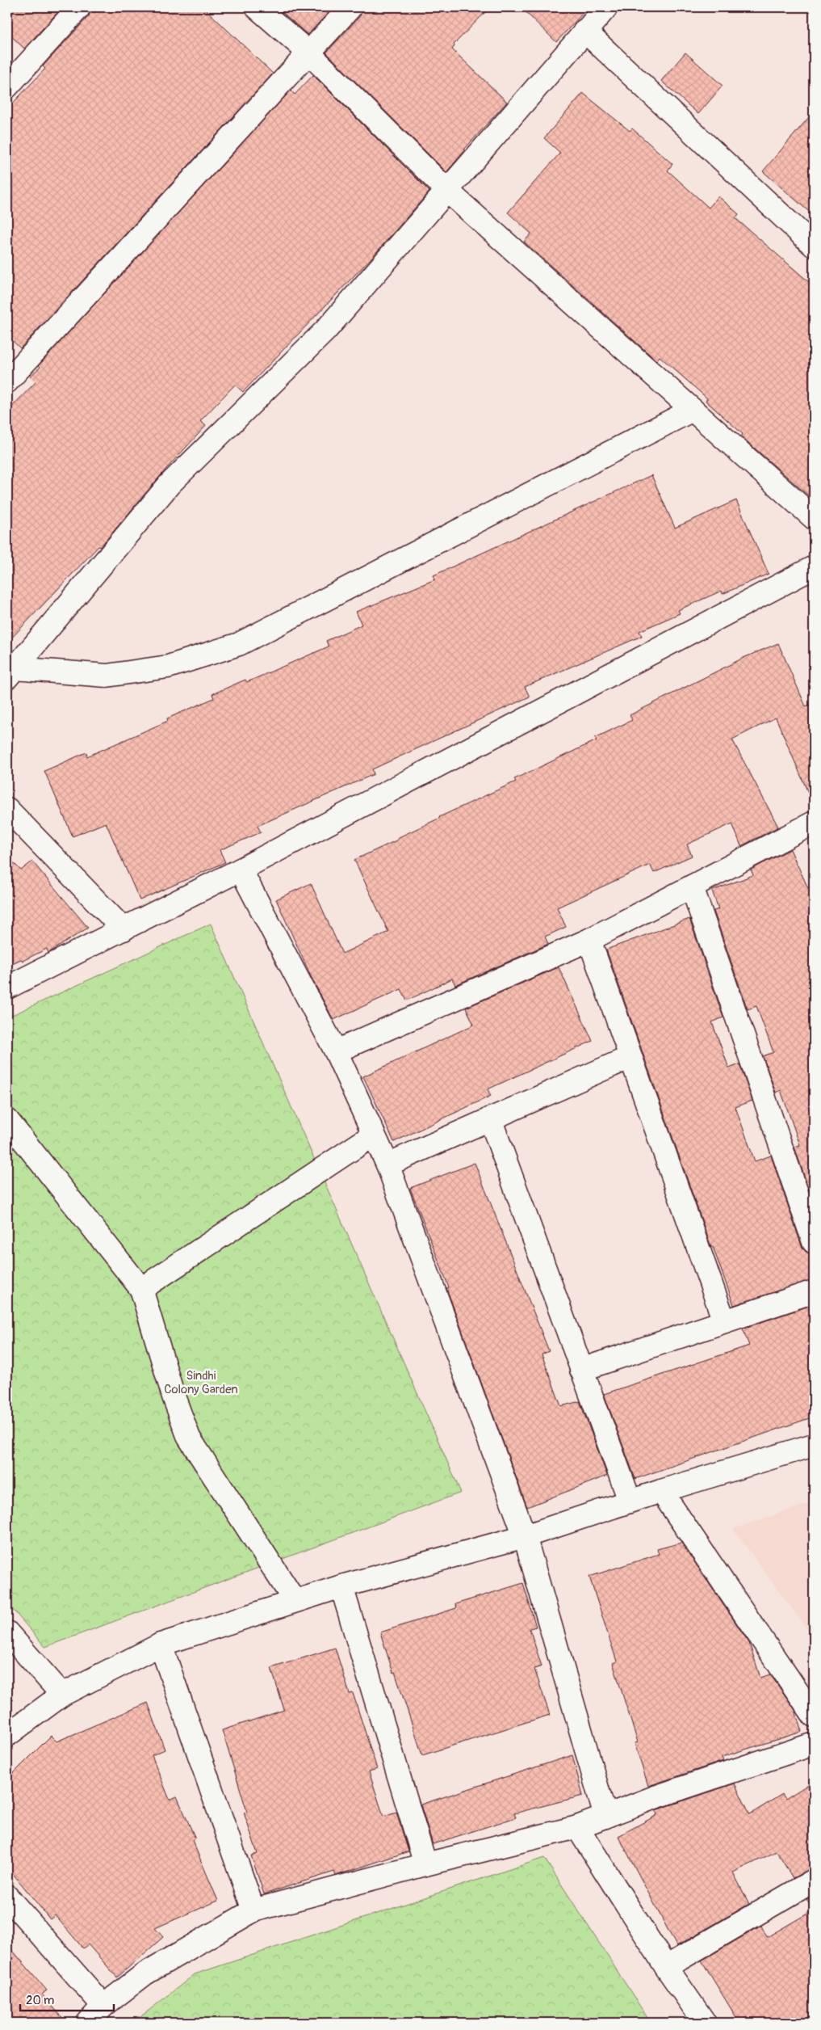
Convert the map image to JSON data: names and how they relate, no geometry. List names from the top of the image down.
{
  "parks": ["Sindhi Colony Garden"],
  "scale_bar": "20 m"
}
